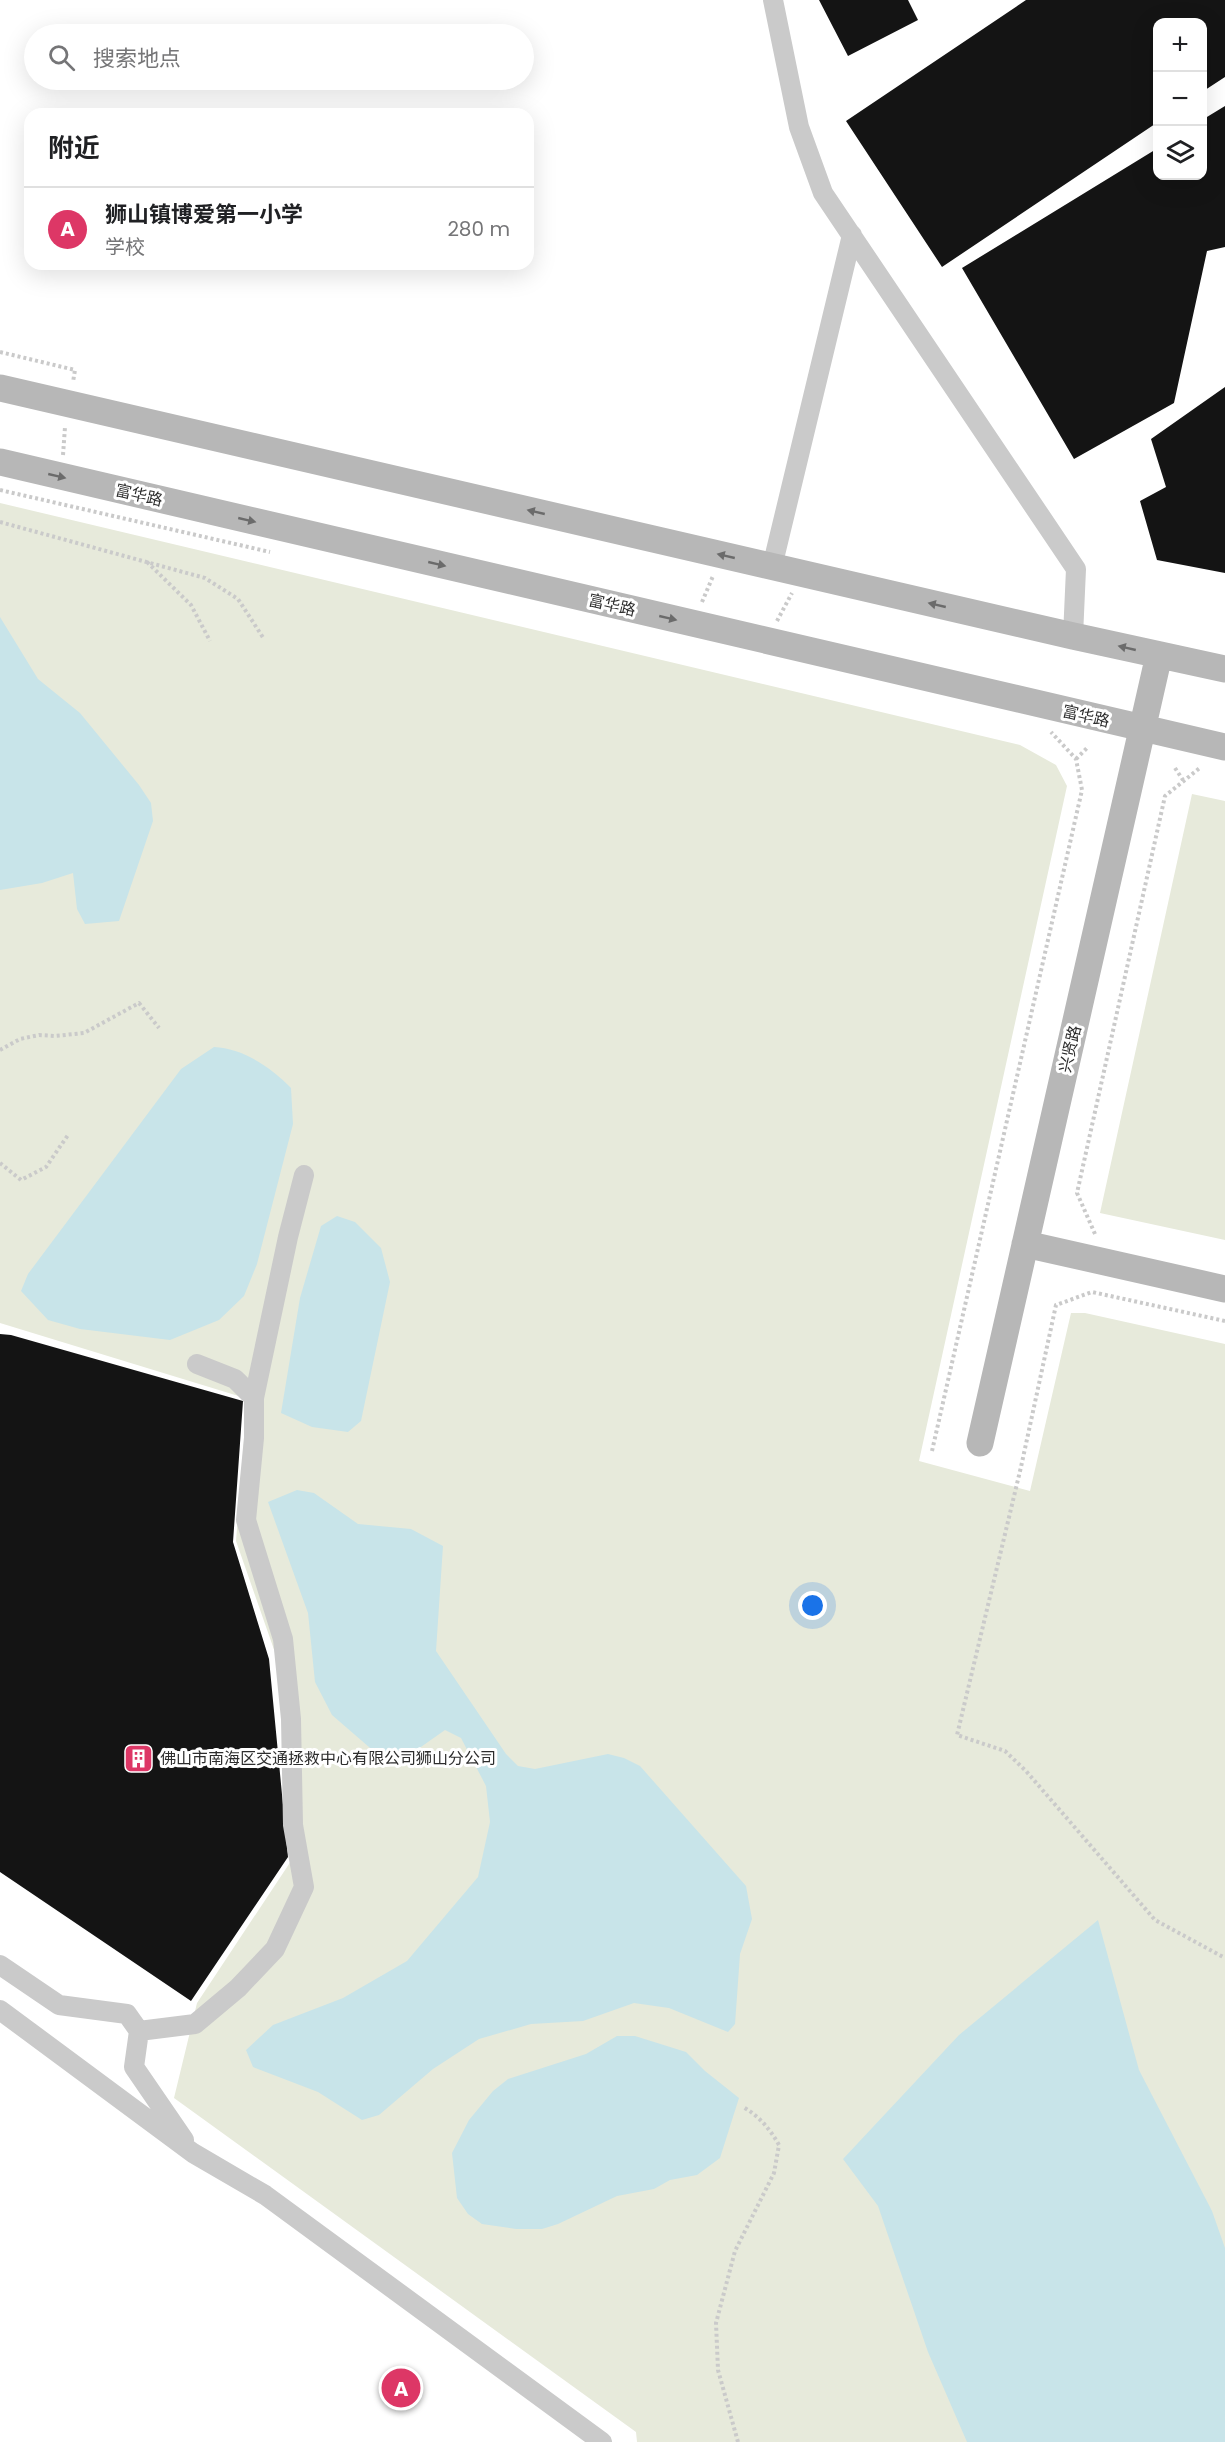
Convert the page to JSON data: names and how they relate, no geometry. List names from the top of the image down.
{
  "streets": {
    "street": ["富华路", "兴贤路"]
  },
  "crossings": [
    ["富华路", "兴贤路"]
  ],
  "places": {
    "building": ["佛山市南海区交通拯救中心有限公司狮山分公司"]
  },
  "page": {
    "map_buttons": ["+", "−"],
    "search": "搜索地点",
    "heading": "附近",
    "list": [
      {
        "mark": "A",
        "name": "狮山镇博爱第一小学",
        "note": "学校",
        "value": "280 m"
      }
    ],
    "pins": "A"
  }
}
